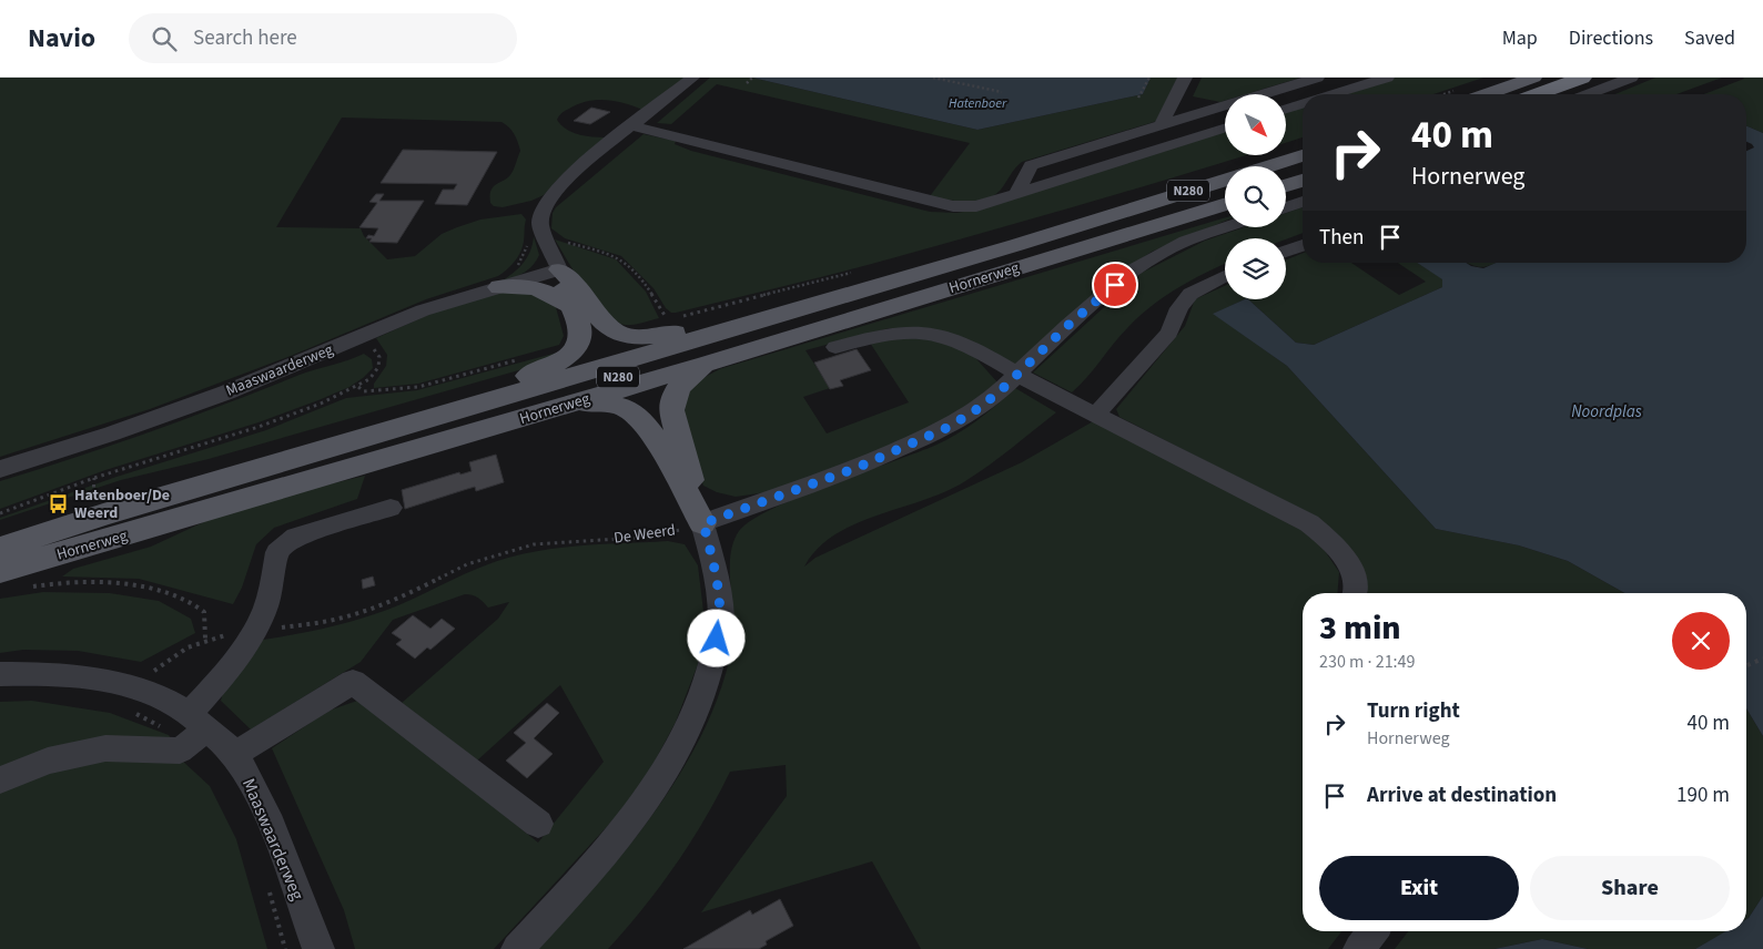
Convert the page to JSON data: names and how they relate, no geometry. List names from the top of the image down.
{
  "streets": {
    "main road": ["N280", "Hornerweg"],
    "street": ["Maaswaarderweg"],
    "path": ["De Weerd"]
  },
  "crossings": [
    ["Hornerweg", "De Weerd"]
  ],
  "water": ["Hatenboer", "Noordplas"],
  "places": {
    "bus stop": ["Hatenboer/De Weerd"]
  },
  "north": "bottom right",
  "page": {
    "header": "Navio",
    "search": "Search here",
    "nav": ["Map", "Directions", "Saved"],
    "turn": ["40 m", "Hornerweg"],
    "then": "Then",
    "heading": ["3 min", "230 m · 21:49"],
    "list": [
      {
        "name": "Turn right",
        "note": "Hornerweg",
        "value": "40 m"
      },
      {
        "name": "Arrive at destination",
        "value": "190 m"
      }
    ],
    "buttons": ["Exit", "Share"]
  }
}
